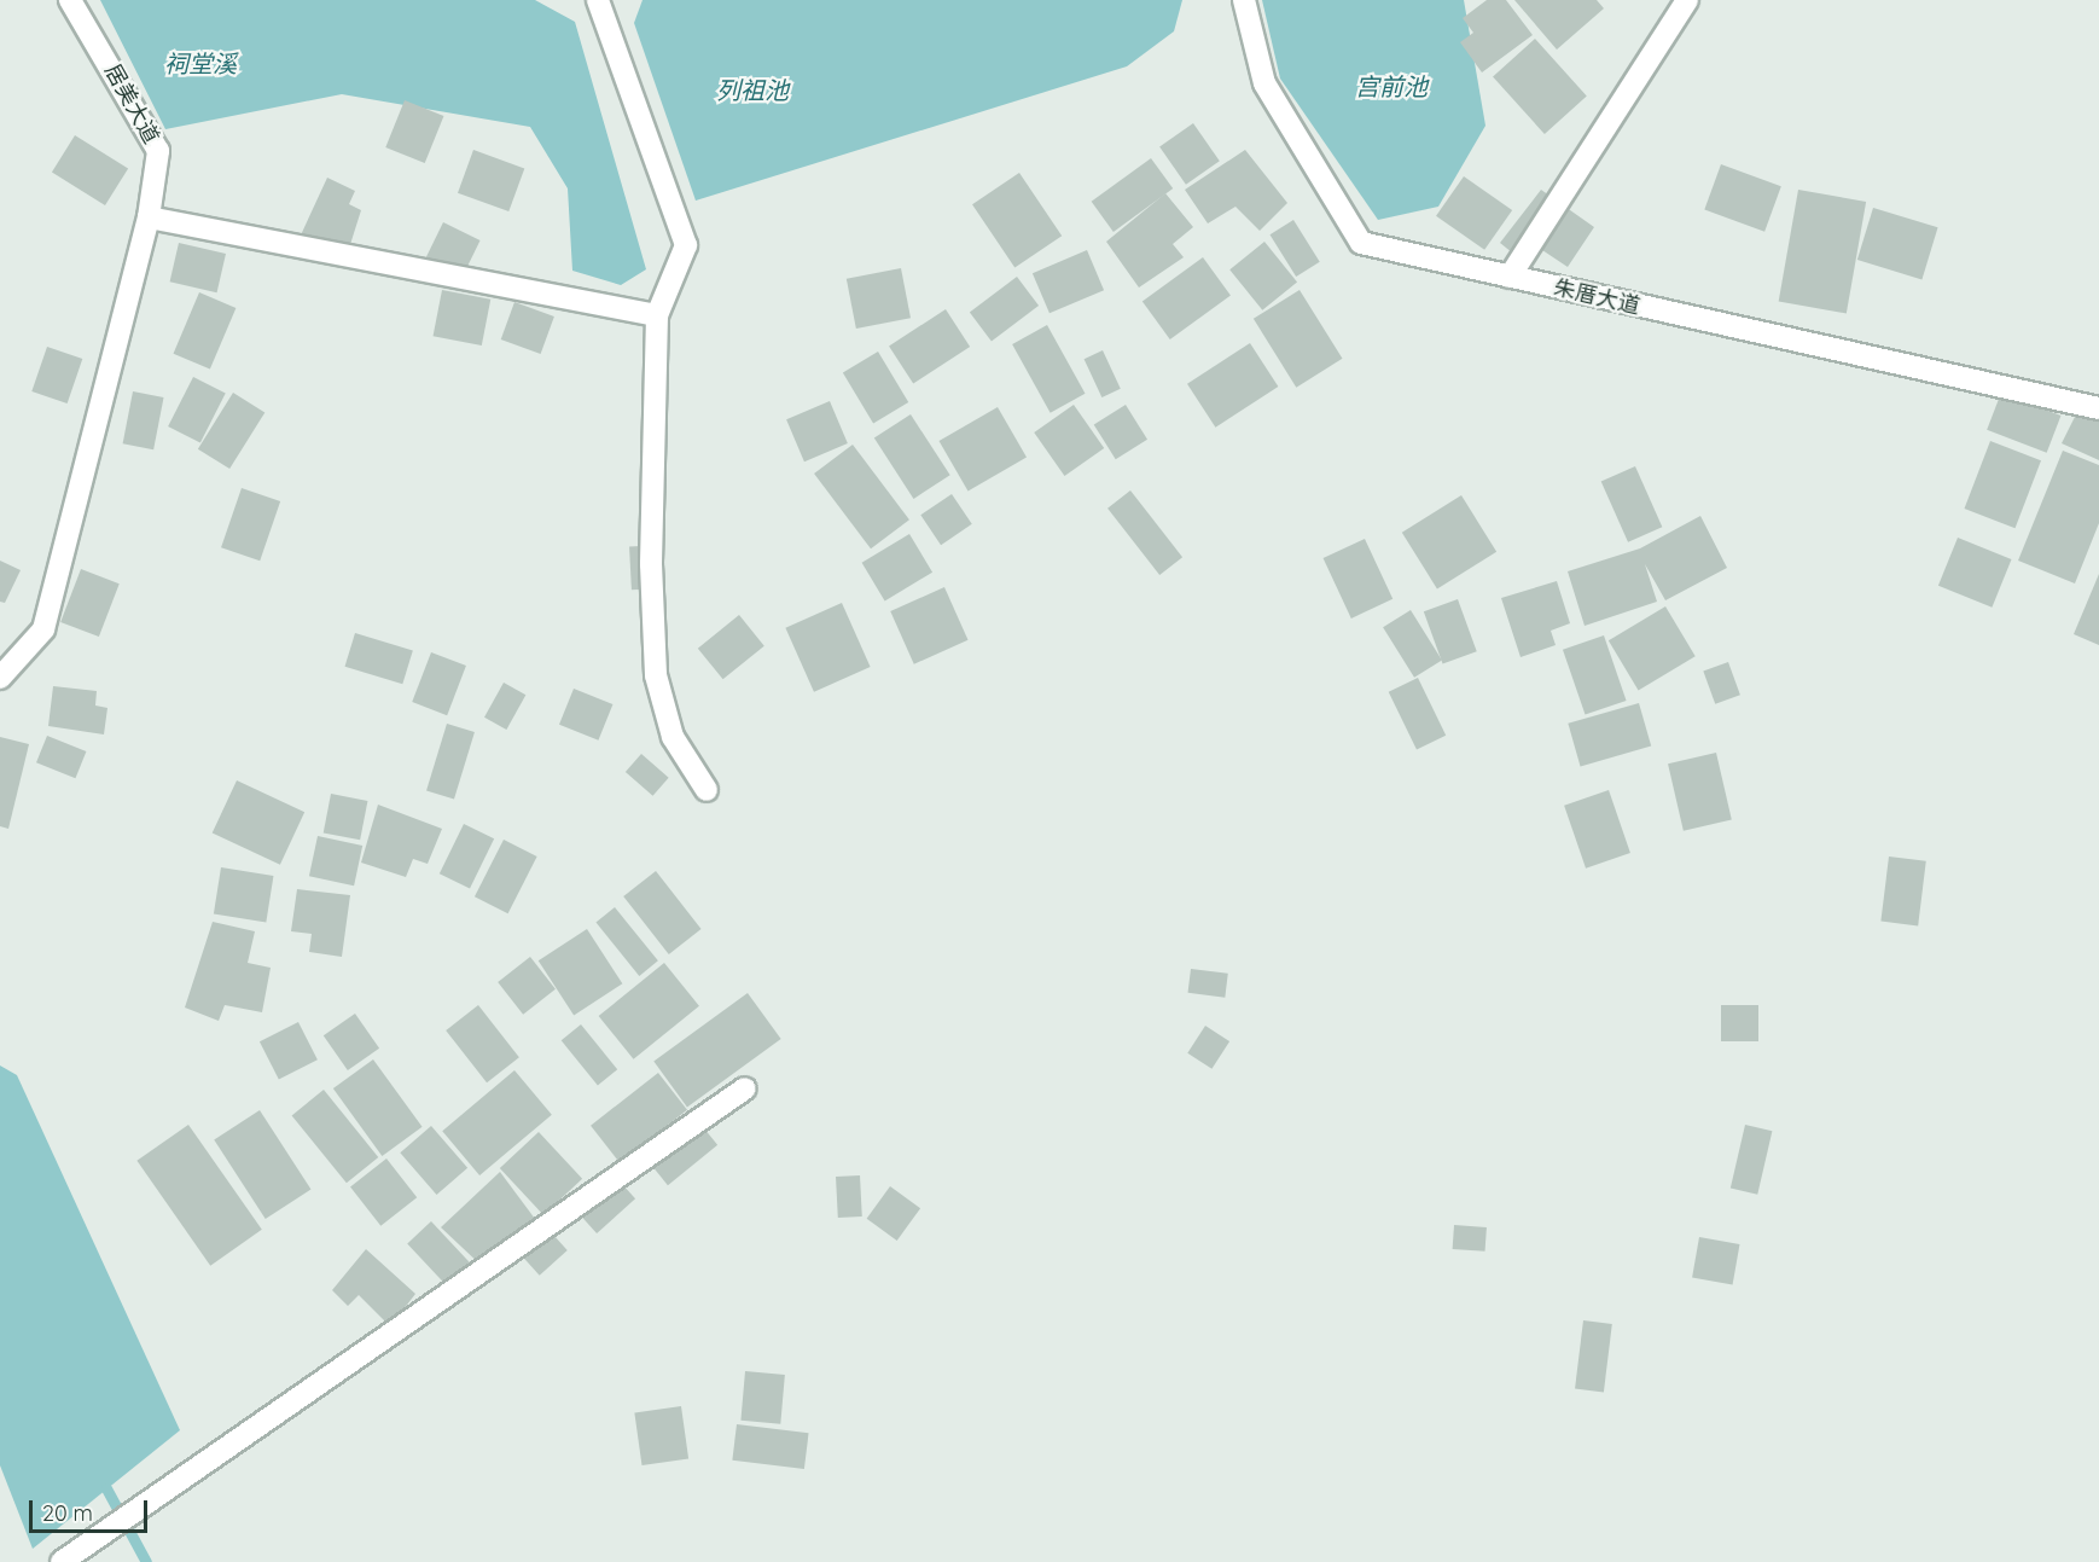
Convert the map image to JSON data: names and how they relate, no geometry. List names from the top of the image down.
{
  "streets": {
    "street": ["居美大道", "朱厝大道"]
  },
  "water": ["祠堂溪", "宫前池", "列祖池"],
  "scale_bar": "20 m"
}
